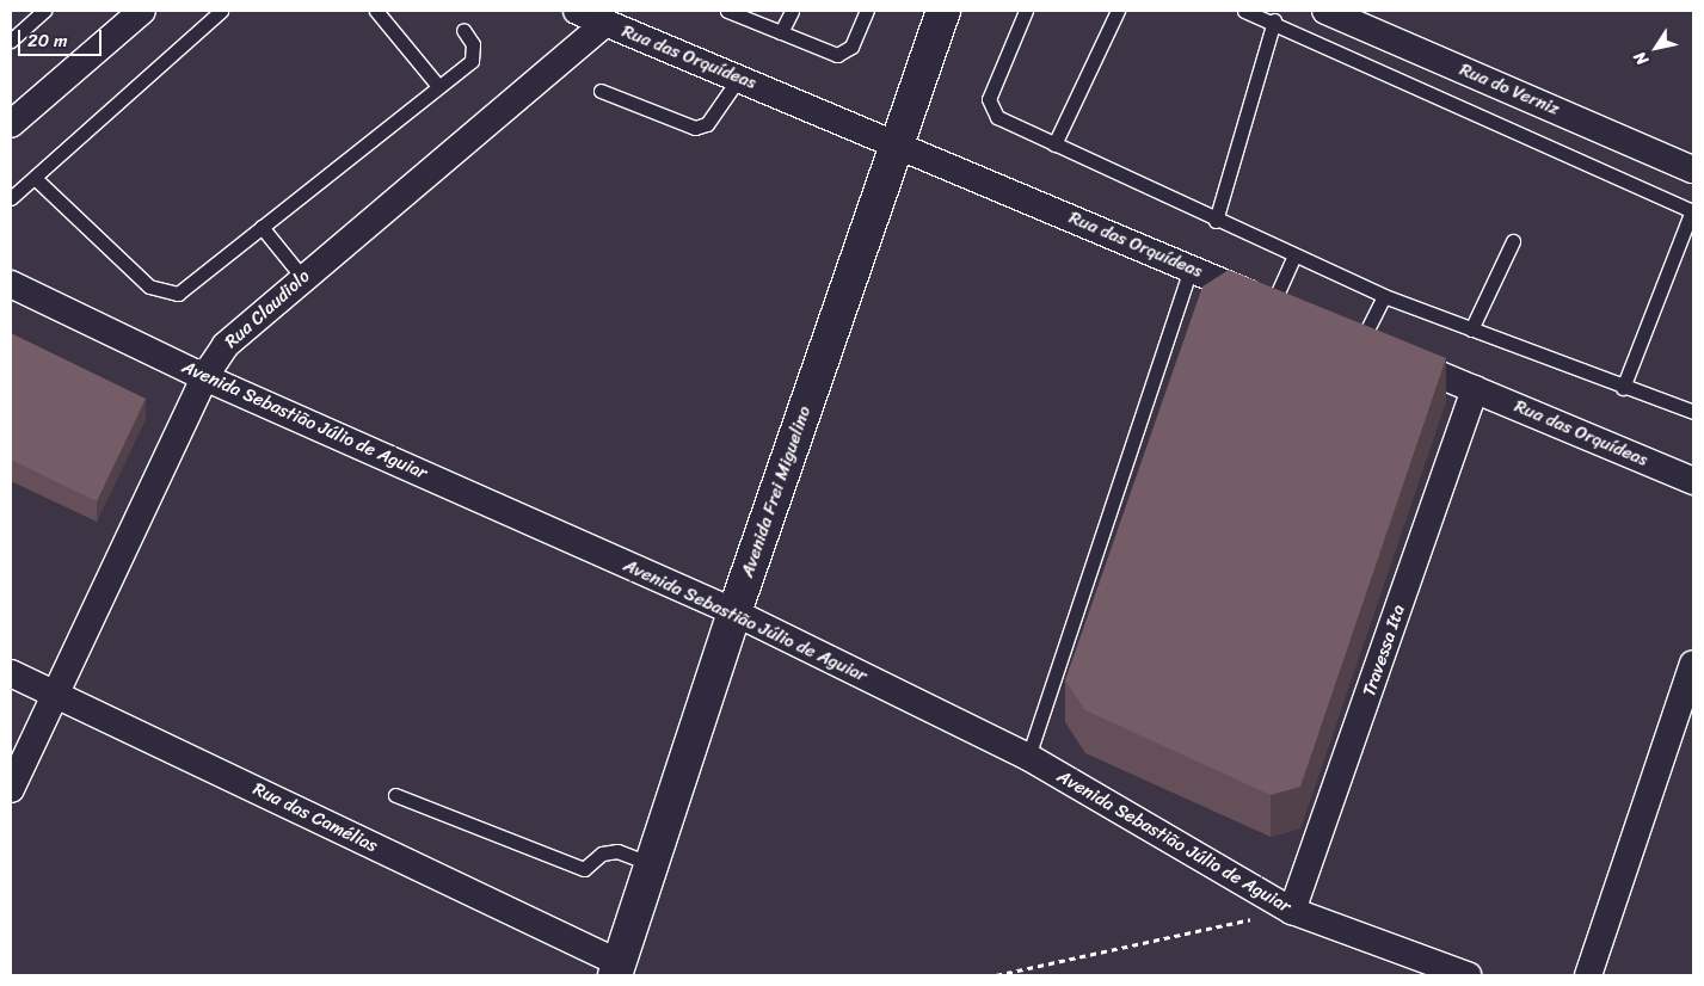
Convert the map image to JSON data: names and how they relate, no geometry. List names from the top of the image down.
{
  "streets": {
    "main road": ["Avenida Frei Miguelino"],
    "street": [
      "Rua das Orquídeas",
      "Rua do Verniz",
      "Rua Claudiolo",
      "Avenida Sebastião Júlio de Aguiar",
      "Travessa Ita",
      "Rua das Camélias"
    ]
  },
  "crossings": [
    ["Rua das Orquídeas", "Rua Claudiolo"],
    ["Rua das Orquídeas", "Avenida Frei Miguelino"],
    ["Rua das Orquídeas", "Travessa Ita"],
    ["Rua Claudiolo", "Avenida Sebastião Júlio de Aguiar"],
    ["Rua Claudiolo", "Rua das Camélias"],
    ["Avenida Sebastião Júlio de Aguiar", "Avenida Frei Miguelino"],
    ["Avenida Sebastião Júlio de Aguiar", "Travessa Ita"],
    ["Avenida Frei Miguelino", "Rua das Camélias"]
  ],
  "scale_bar": "20 m",
  "north": "bottom left"
}
